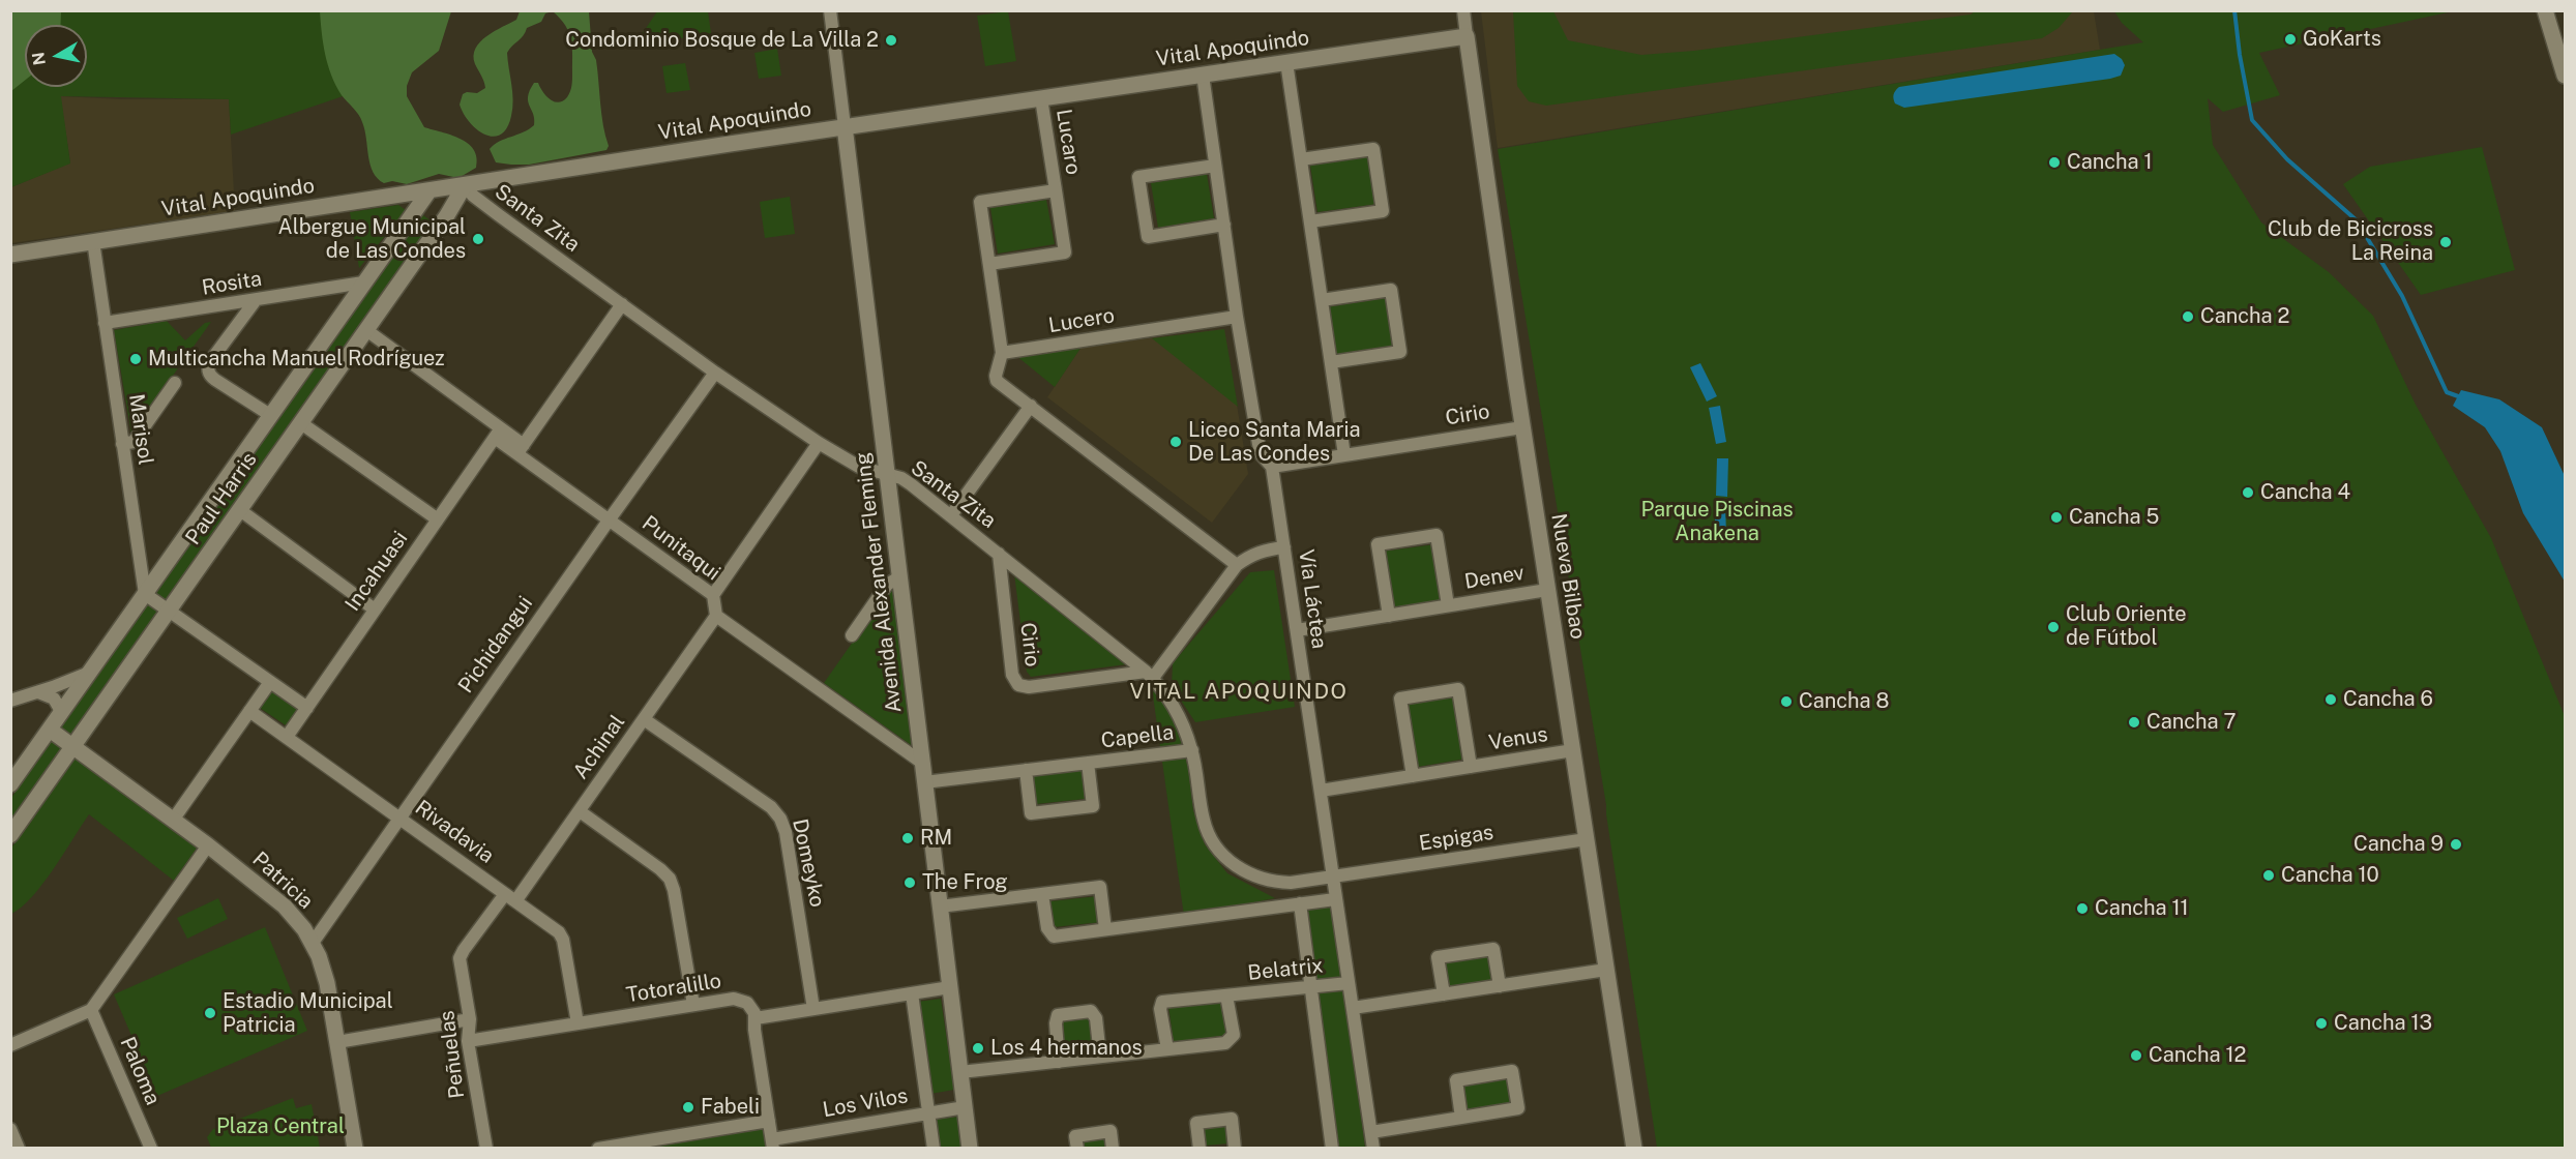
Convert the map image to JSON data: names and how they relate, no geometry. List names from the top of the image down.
{
  "streets": {
    "street": [
      "Vital Apoquindo",
      "Lucaro",
      "Santa Zita",
      "Rosita",
      "Lucero",
      "Cirio",
      "Marisol",
      "Paul Harris",
      "Punitaqui",
      "Incahuasi",
      "Nueva Bilbao",
      "Denev",
      "Avenida Alexander Fleming",
      "Vía Láctea",
      "Pichidangui",
      "Capella",
      "Venus",
      "Achinal",
      "Rivadavia",
      "Espigas",
      "Domeyko",
      "Patricia",
      "Belatrix",
      "Totoralillo",
      "Peñuelas",
      "Paloma",
      "Los Vilos"
    ]
  },
  "crossings": [
    ["Vital Apoquindo", "Lucaro"],
    ["Vital Apoquindo", "Santa Zita"],
    ["Vital Apoquindo", "Marisol"],
    ["Vital Apoquindo", "Paul Harris"],
    ["Vital Apoquindo", "Nueva Bilbao"],
    ["Vital Apoquindo", "Avenida Alexander Fleming"],
    ["Vital Apoquindo", "Vía Láctea"],
    ["Lucaro", "Lucero"],
    ["Santa Zita", "Cirio"],
    ["Santa Zita", "Paul Harris"],
    ["Santa Zita", "Avenida Alexander Fleming"],
    ["Santa Zita", "Vía Láctea"],
    ["Santa Zita", "Pichidangui"],
    ["Santa Zita", "Capella"],
    ["Santa Zita", "Espigas"],
    ["Rosita", "Marisol"],
    ["Rosita", "Paul Harris"],
    ["Lucero", "Vía Láctea"],
    ["Cirio", "Nueva Bilbao"],
    ["Cirio", "Vía Láctea"],
    ["Marisol", "Paul Harris"],
    ["Paul Harris", "Punitaqui"],
    ["Paul Harris", "Patricia"],
    ["Punitaqui", "Incahuasi"],
    ["Punitaqui", "Pichidangui"],
    ["Punitaqui", "Achinal"],
    ["Incahuasi", "Rivadavia"],
    ["Nueva Bilbao", "Denev"],
    ["Nueva Bilbao", "Venus"],
    ["Nueva Bilbao", "Espigas"],
    ["Denev", "Vía Láctea"],
    ["Avenida Alexander Fleming", "Capella"],
    ["Avenida Alexander Fleming", "Belatrix"],
    ["Avenida Alexander Fleming", "Los Vilos"],
    ["Vía Láctea", "Venus"],
    ["Vía Láctea", "Espigas"],
    ["Vía Láctea", "Belatrix"],
    ["Pichidangui", "Rivadavia"],
    ["Pichidangui", "Patricia"],
    ["Achinal", "Rivadavia"],
    ["Achinal", "Domeyko"],
    ["Achinal", "Peñuelas"],
    ["Rivadavia", "Totoralillo"],
    ["Totoralillo", "Peñuelas"]
  ],
  "districts": ["VITAL APOQUINDO"],
  "parks": ["Parque Piscinas Anakena", "Plaza Central"],
  "places": [
    "GoKarts",
    "Condominio Bosque de La Villa 2",
    "Cancha 1",
    "Albergue Municipal de Las Condes",
    "Club de Bicicross La Reina",
    "Cancha 2",
    "Multicancha Manuel Rodríguez",
    "Liceo Santa Maria De Las Condes",
    "Cancha 4",
    "Cancha 5",
    "Club Oriente de Fútbol",
    "Cancha 6",
    "Cancha 8",
    "Cancha 7",
    "RM",
    "Cancha 9",
    "Cancha 10",
    "The Frog",
    "Cancha 11",
    "Estadio Municipal Patricia",
    "Cancha 13",
    "Los 4 hermanos",
    "Cancha 12",
    "Fabeli"
  ],
  "north": "left"
}
